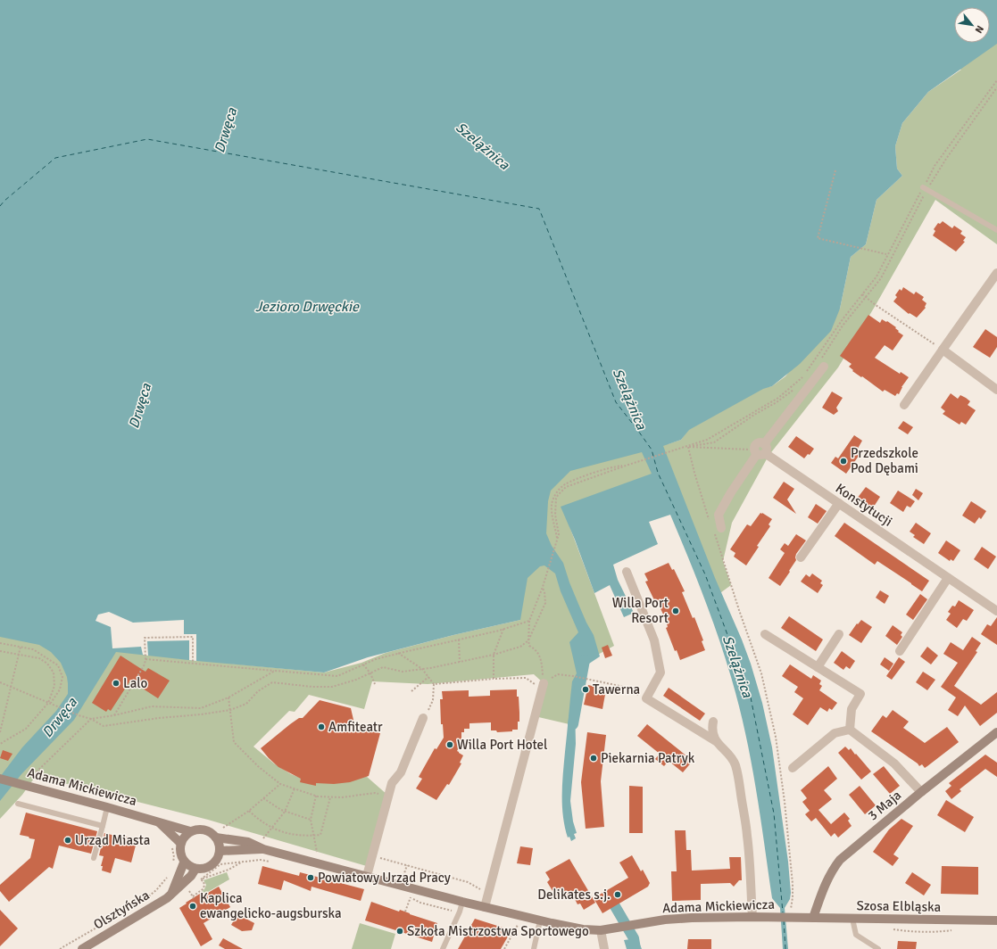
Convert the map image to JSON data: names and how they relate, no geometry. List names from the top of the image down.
{
  "streets": {
    "main road": [
      "Adama Mickiewicza",
      "3 Maja",
      "Szosa Elbląska",
      "Olsztyńska"
    ],
    "street": ["Konstytucji"]
  },
  "crossings": [
    ["Adama Mickiewicza", "Szosa Elbląska"],
    ["Adama Mickiewicza", "Olsztyńska"],
    ["3 Maja", "Szosa Elbląska"]
  ],
  "water": ["Drwęca", "Szelążnica", "Jezioro Drwęckie"],
  "places": [
    "Przedszkole Pod Dębami",
    "Willa Port Resort",
    "Lalo",
    "Tawerna",
    "Amfiteatr",
    "Willa Port Hotel",
    "Piekarnia Patryk",
    "Urząd Miasta",
    "Powiatowy Urząd Pracy",
    "Delikates s.j.",
    "Kaplica ewangelicko-augsburska",
    "Szkoła Mistrzostwa Sportowego"
  ],
  "north": "bottom right"
}
